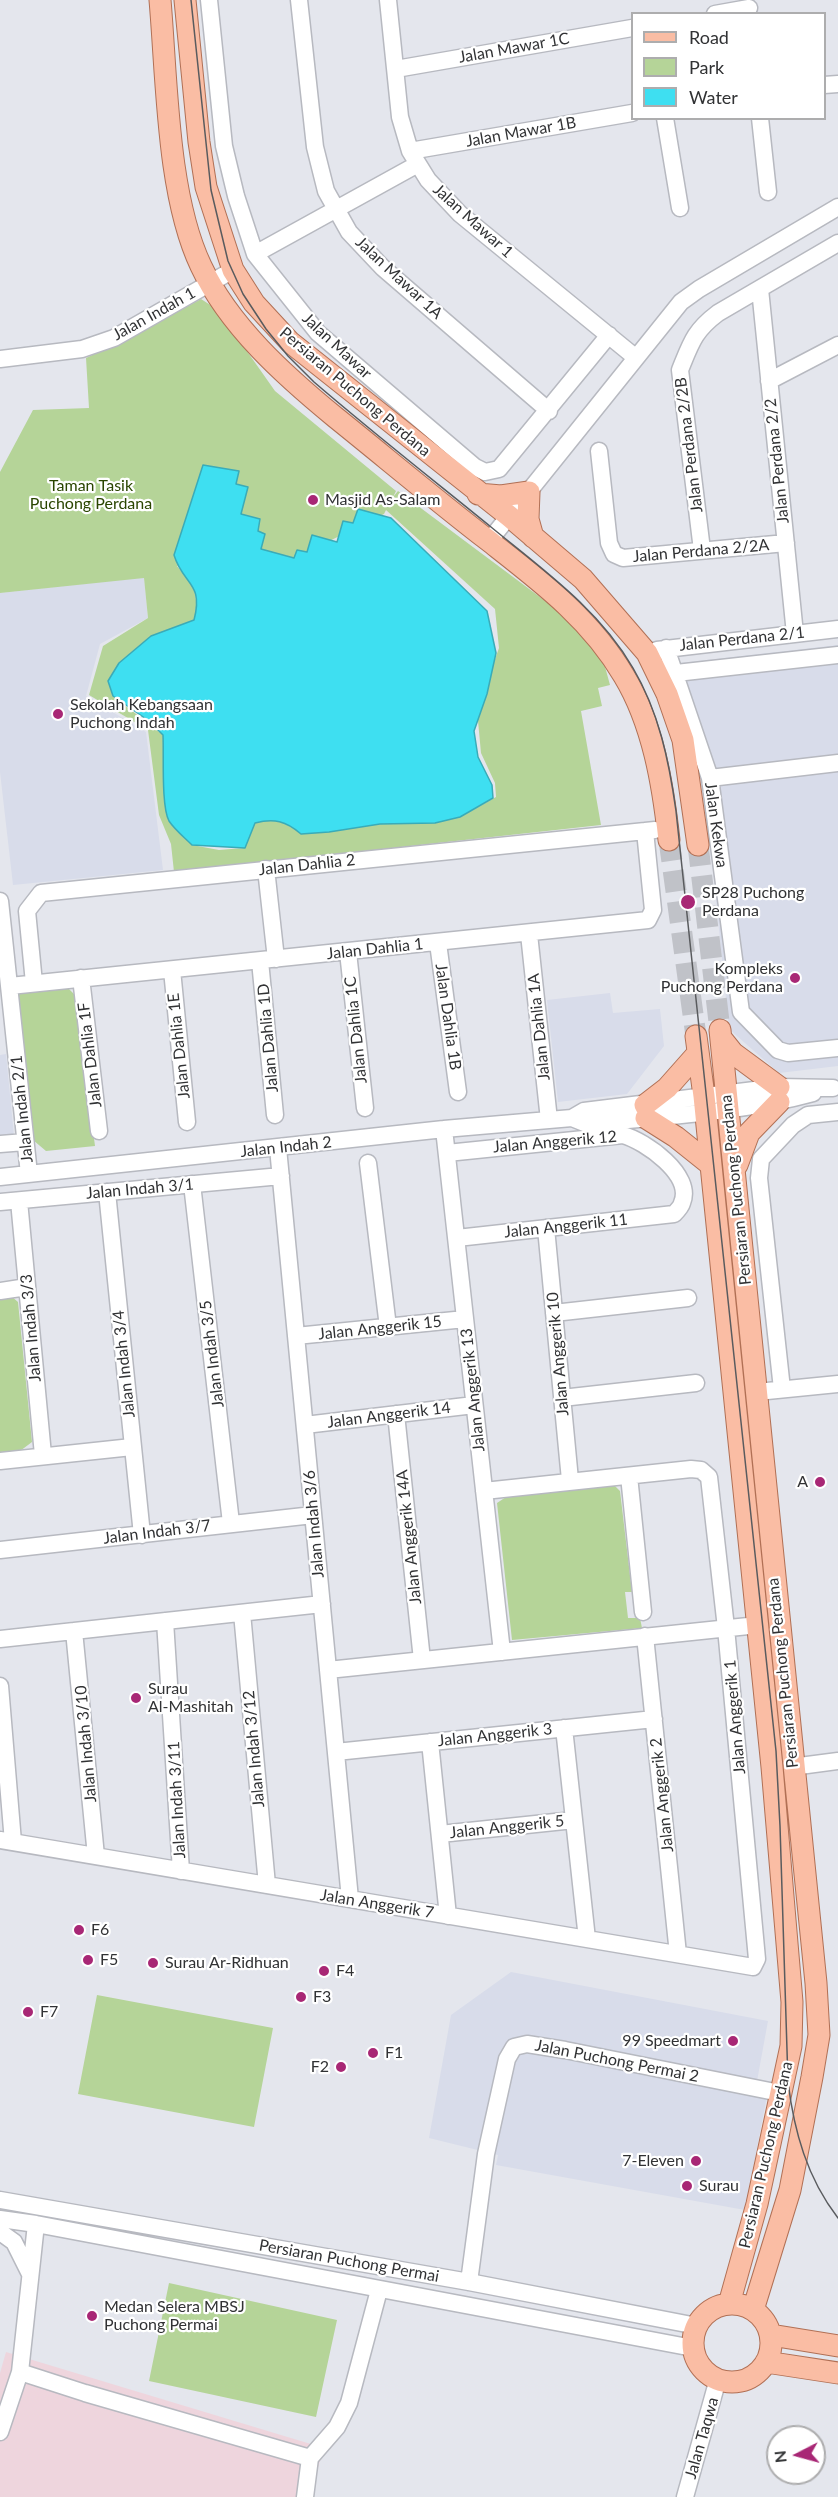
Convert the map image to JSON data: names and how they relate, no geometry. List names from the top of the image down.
{
  "streets": {
    "main road": ["Persiaran Puchong Perdana"],
    "street": [
      "Jalan Mawar 1C",
      "Jalan Mawar 1B",
      "Jalan Mawar 1",
      "Jalan Mawar 1A",
      "Jalan Indah 1",
      "Jalan Mawar",
      "Jalan Perdana 2/2B",
      "Jalan Perdana 2/2",
      "Jalan Perdana 2/2A",
      "Jalan Perdana 2/1",
      "Jalan Kekwa",
      "Jalan Dahlia 2",
      "Jalan Dahlia 1",
      "Jalan Dahlia 1B",
      "Jalan Dahlia 1A",
      "Jalan Dahlia 1C",
      "Jalan Dahlia 1D",
      "Jalan Dahlia 1E",
      "Jalan Dahlia 1F",
      "Jalan Indah 2/1",
      "Jalan Anggerik 12",
      "Jalan Indah 2",
      "Jalan Indah 3/1",
      "Jalan Anggerik 11",
      "Jalan Indah 3/3",
      "Jalan Anggerik 15",
      "Jalan Indah 3/5",
      "Jalan Anggerik 10",
      "Jalan Indah 3/4",
      "Jalan Anggerik 13",
      "Jalan Anggerik 14",
      "Jalan Indah 3/6",
      "Jalan Indah 3/7",
      "Jalan Anggerik 14A",
      "Jalan Anggerik 1",
      "Jalan Anggerik 3",
      "Jalan Indah 3/10",
      "Jalan Indah 3/12",
      "Jalan Anggerik 2",
      "Jalan Indah 3/11",
      "Jalan Anggerik 5",
      "Jalan Anggerik 7",
      "Jalan Puchong Permai 2",
      "Persiaran Puchong Permai",
      "Jalan Taqwa"
    ]
  },
  "crossings": [
    ["Jalan Mawar 1C", "Jalan Mawar 1"],
    ["Jalan Mawar 1B", "Jalan Mawar 1"],
    ["Jalan Mawar 1B", "Jalan Mawar 1A"],
    ["Jalan Mawar 1B", "Jalan Mawar"],
    ["Jalan Mawar 1", "Jalan Mawar"],
    ["Jalan Mawar 1A", "Jalan Mawar"],
    ["Jalan Indah 1", "Persiaran Puchong Perdana"],
    ["Persiaran Puchong Perdana", "Jalan Perdana 2/1"],
    ["Persiaran Puchong Perdana", "Jalan Kekwa"],
    ["Persiaran Puchong Perdana", "Jalan Dahlia 2"],
    ["Persiaran Puchong Perdana", "Jalan Indah 2"],
    ["Persiaran Puchong Perdana", "Jalan Puchong Permai 2"],
    ["Persiaran Puchong Perdana", "Persiaran Puchong Permai"],
    ["Persiaran Puchong Perdana", "Jalan Taqwa"],
    ["Jalan Perdana 2/2B", "Jalan Perdana 2/2"],
    ["Jalan Perdana 2/2B", "Jalan Perdana 2/2A"],
    ["Jalan Perdana 2/2", "Jalan Perdana 2/2A"],
    ["Jalan Perdana 2/2", "Jalan Perdana 2/1"],
    ["Jalan Perdana 2/1", "Jalan Kekwa"],
    ["Jalan Dahlia 2", "Jalan Dahlia 1"],
    ["Jalan Dahlia 2", "Jalan Dahlia 1D"],
    ["Jalan Dahlia 1", "Jalan Dahlia 1B"],
    ["Jalan Dahlia 1", "Jalan Dahlia 1A"],
    ["Jalan Dahlia 1", "Jalan Dahlia 1C"],
    ["Jalan Dahlia 1", "Jalan Dahlia 1D"],
    ["Jalan Dahlia 1", "Jalan Dahlia 1E"],
    ["Jalan Dahlia 1", "Jalan Dahlia 1F"],
    ["Jalan Dahlia 1", "Jalan Indah 2/1"],
    ["Jalan Dahlia 1A", "Jalan Indah 2"],
    ["Jalan Indah 2/1", "Jalan Indah 2"],
    ["Jalan Anggerik 12", "Jalan Anggerik 11"],
    ["Jalan Anggerik 12", "Jalan Anggerik 13"],
    ["Jalan Indah 2", "Jalan Anggerik 13"],
    ["Jalan Indah 2", "Jalan Indah 3/6"],
    ["Jalan Indah 3/1", "Jalan Indah 3/3"],
    ["Jalan Indah 3/1", "Jalan Indah 3/5"],
    ["Jalan Indah 3/1", "Jalan Indah 3/4"],
    ["Jalan Indah 3/1", "Jalan Indah 3/6"],
    ["Jalan Anggerik 11", "Jalan Anggerik 10"],
    ["Jalan Anggerik 11", "Jalan Anggerik 13"],
    ["Jalan Anggerik 15", "Jalan Anggerik 13"],
    ["Jalan Anggerik 15", "Jalan Indah 3/6"],
    ["Jalan Indah 3/5", "Jalan Indah 3/7"],
    ["Jalan Indah 3/4", "Jalan Indah 3/7"],
    ["Jalan Anggerik 13", "Jalan Anggerik 14"],
    ["Jalan Anggerik 14", "Jalan Indah 3/6"],
    ["Jalan Anggerik 14", "Jalan Anggerik 14A"],
    ["Jalan Indah 3/6", "Jalan Indah 3/7"],
    ["Jalan Indah 3/6", "Jalan Anggerik 3"],
    ["Jalan Indah 3/6", "Jalan Anggerik 7"],
    ["Jalan Anggerik 1", "Jalan Anggerik 7"],
    ["Jalan Anggerik 3", "Jalan Anggerik 2"],
    ["Jalan Indah 3/10", "Jalan Anggerik 7"],
    ["Jalan Indah 3/12", "Jalan Anggerik 7"],
    ["Jalan Anggerik 2", "Jalan Anggerik 7"],
    ["Jalan Indah 3/11", "Jalan Anggerik 7"],
    ["Jalan Puchong Permai 2", "Persiaran Puchong Permai"],
    ["Persiaran Puchong Permai", "Jalan Taqwa"]
  ],
  "parks": ["Taman Tasik Puchong Perdana"],
  "places": [
    "Masjid As-Salam",
    "Sekolah Kebangsaan Puchong Indah",
    "SP28 Puchong Perdana",
    "Kompleks Puchong Perdana",
    "A",
    "Surau Al-Mashitah",
    "F6",
    "F5",
    "Surau Ar-Ridhuan",
    "F4",
    "F3",
    "F7",
    "99 Speedmart",
    "F1",
    "F2",
    "7-Eleven",
    "Surau",
    "Medan Selera MBSJ Puchong Permai"
  ],
  "legend": ["Road", "Park", "Water"],
  "north": "left"
}
